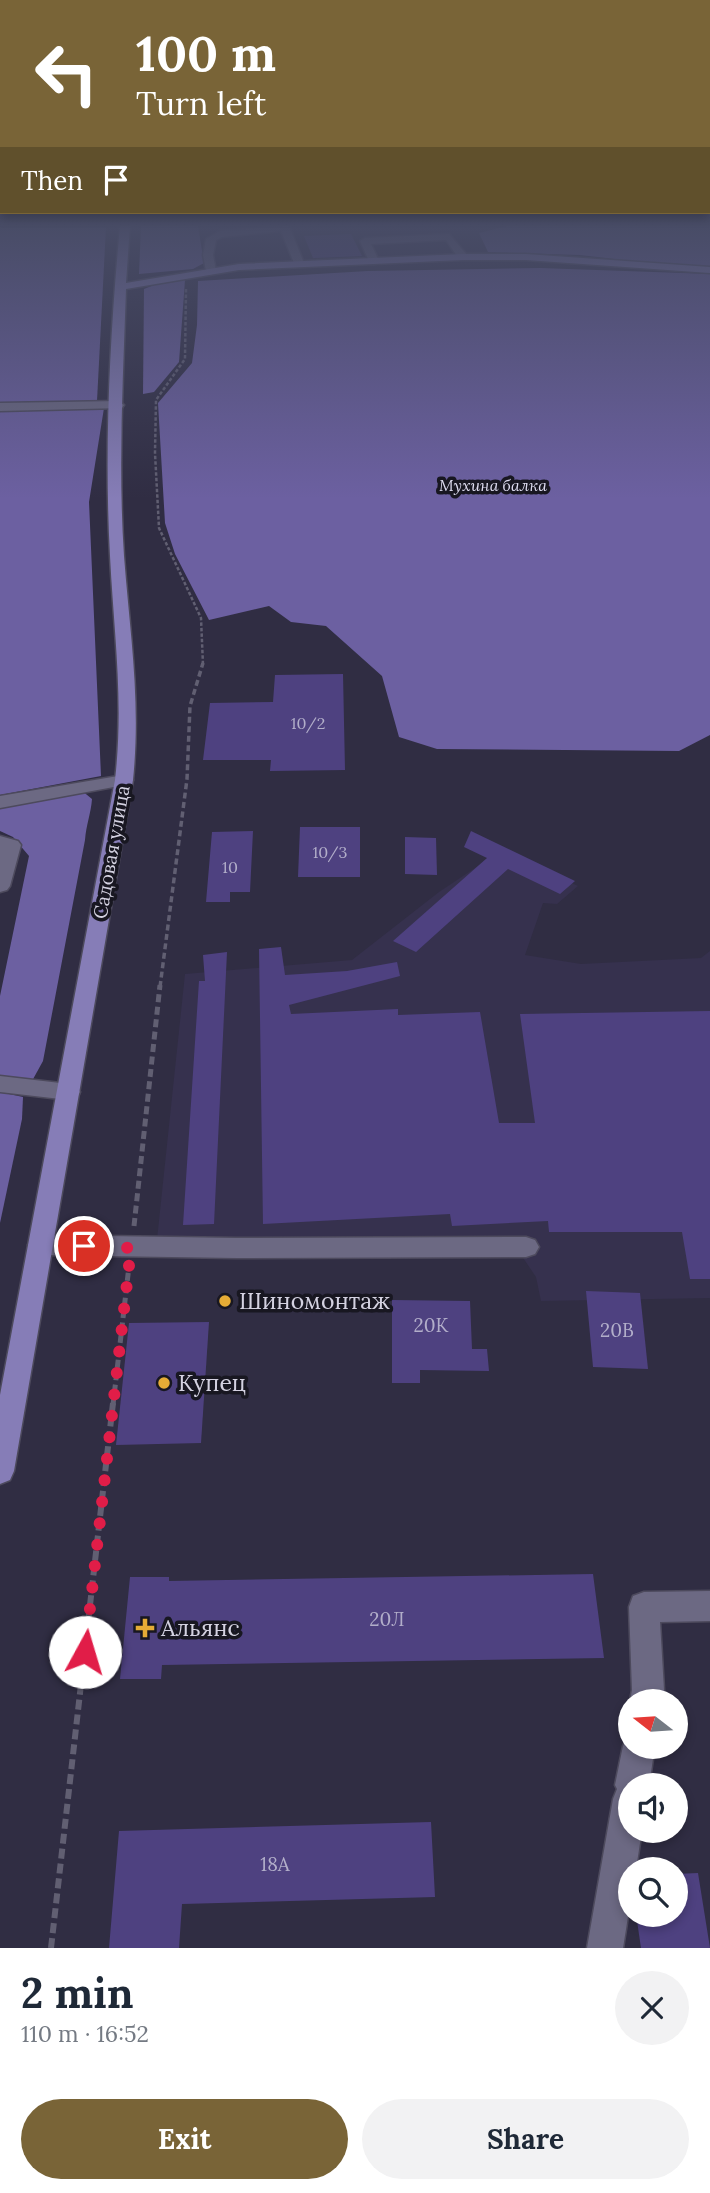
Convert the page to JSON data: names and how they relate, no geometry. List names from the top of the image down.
{
  "streets": {
    "main road": ["Садовая улица"]
  },
  "parks": ["Мухина балка"],
  "places": {
    "other": ["Шиномонтаж", "Купец"],
    "health": ["Альянс"]
  },
  "house_numbers": [
    "10/2",
    "10/3",
    "10",
    "20К",
    "20В",
    "20Л",
    "18А"
  ],
  "north": "left",
  "page": {
    "turn": ["100 m", "Turn left"],
    "then": "Then",
    "heading": ["2 min", "110 m · 16:52"],
    "buttons": ["Exit", "Share"]
  }
}
